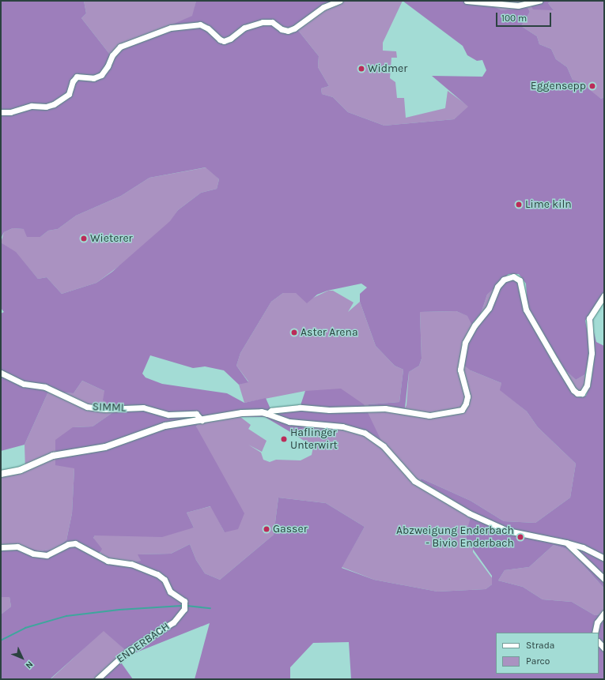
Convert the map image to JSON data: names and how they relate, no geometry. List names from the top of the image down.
{
  "streets": {
    "street": ["SIMML", "ENDERBACH"]
  },
  "places": [
    "Widmer",
    "Eggensepp",
    "Lime kiln",
    "Wieterer",
    "Aster Arena",
    "Haflinger Unterwirt",
    "Gasser",
    "Abzweigung Enderbach - Bivio Enderbach"
  ],
  "legend": ["Strada", "Parco"],
  "scale_bar": "100 m",
  "north": "bottom right"
}
